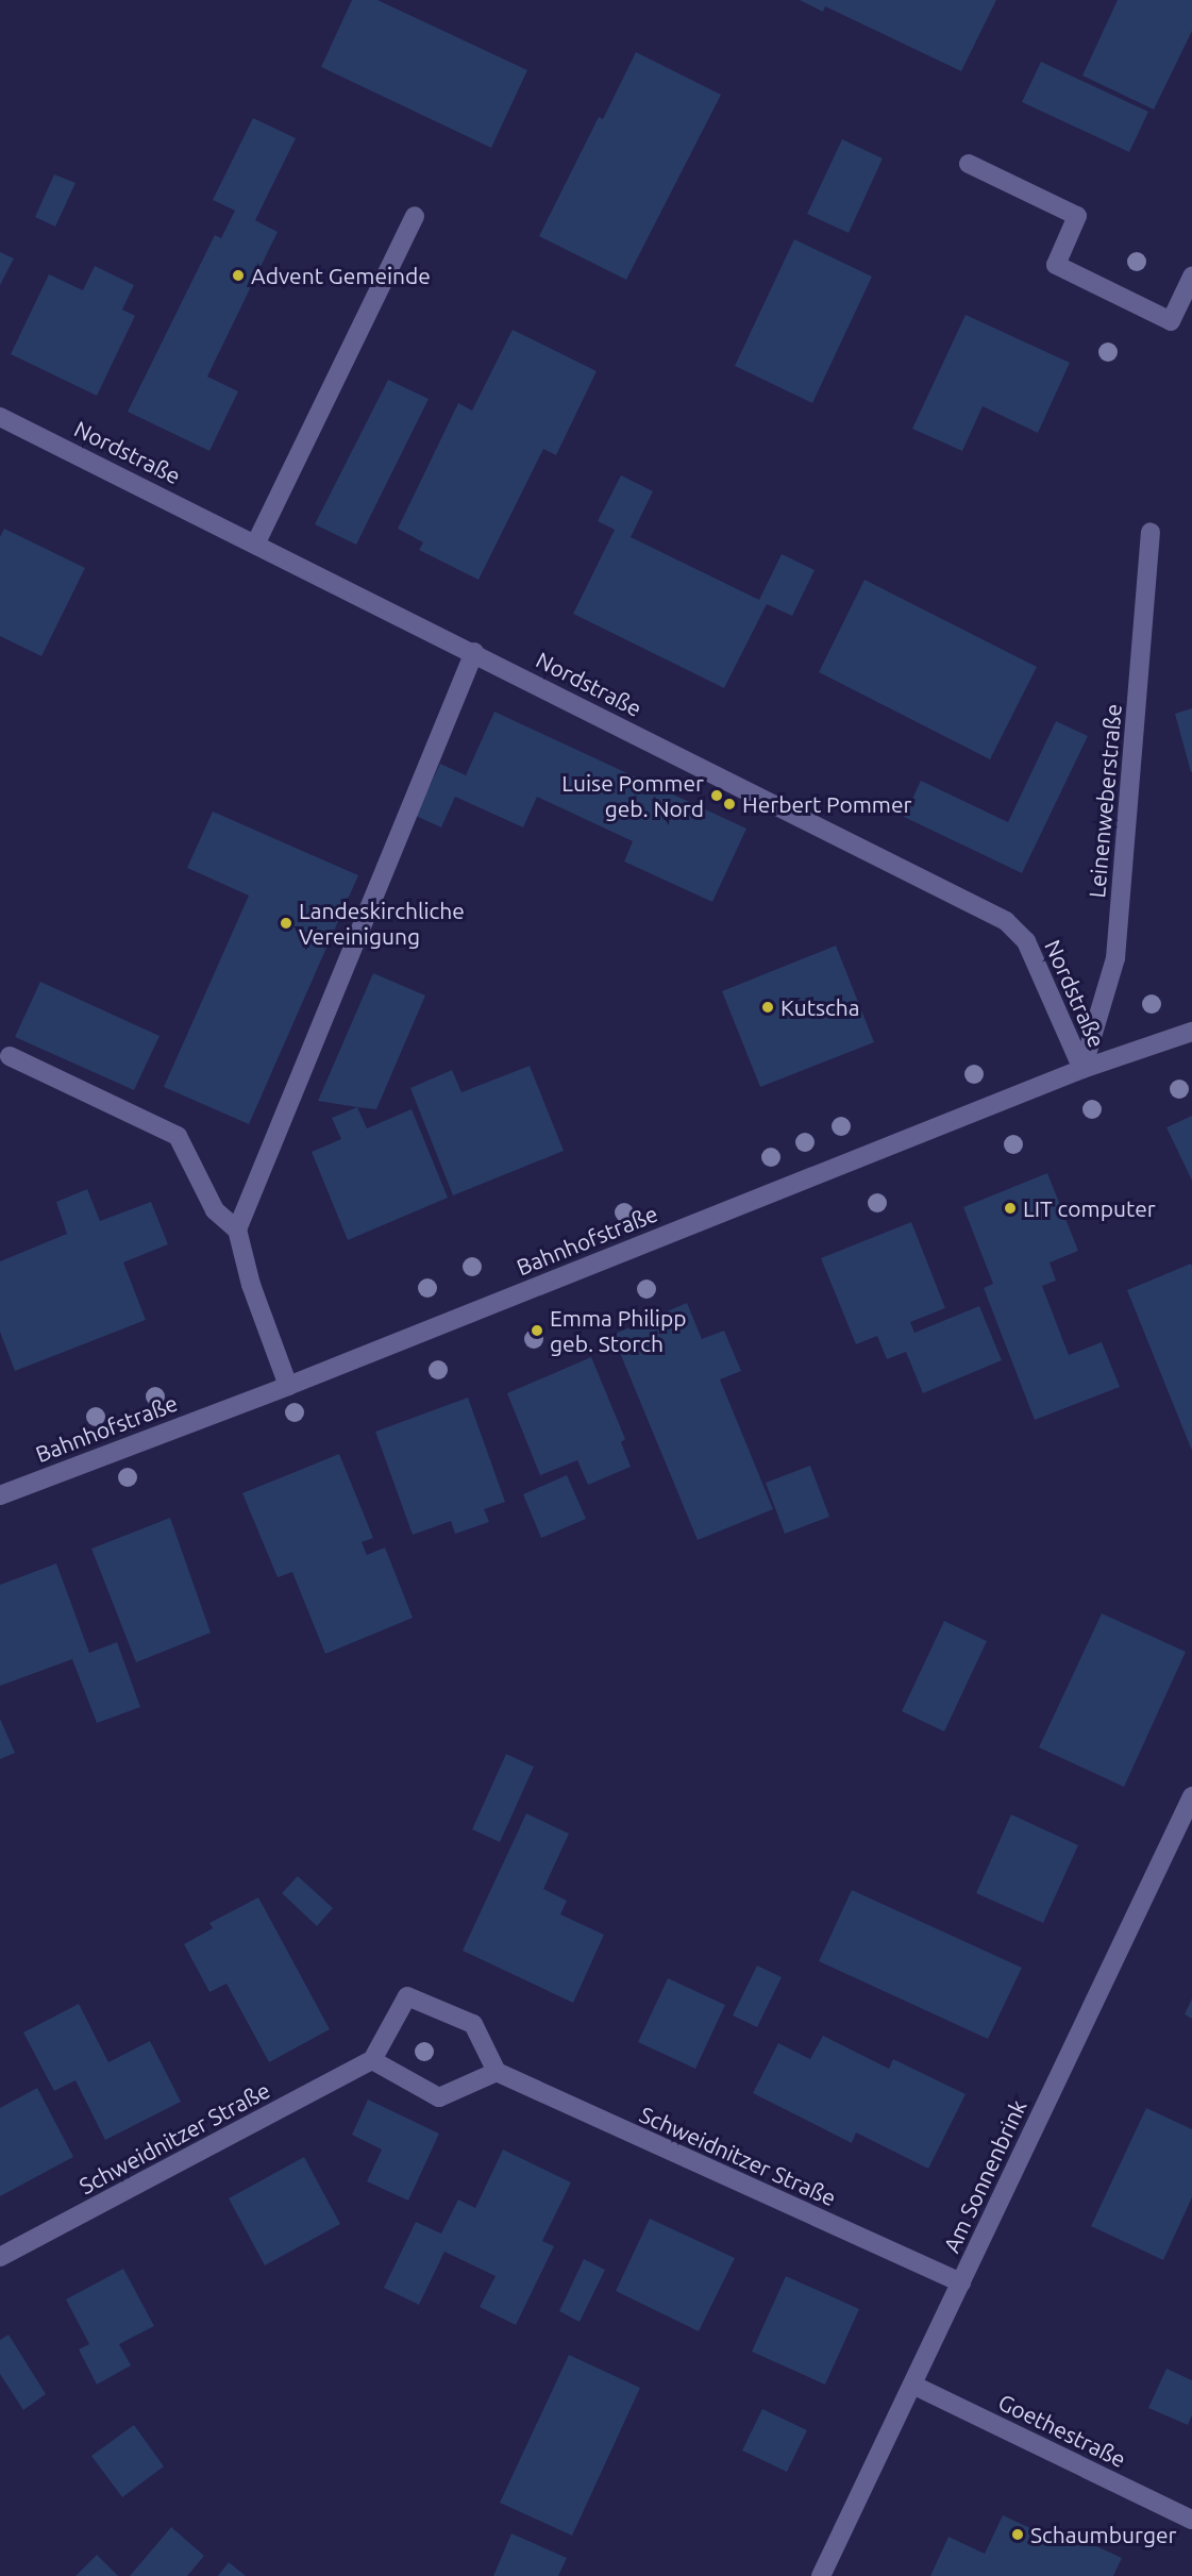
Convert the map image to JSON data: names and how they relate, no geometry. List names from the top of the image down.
{
  "streets": {
    "street": [
      "Nordstraße",
      "Leinenweberstraße",
      "Bahnhofstraße",
      "Schweidnitzer Straße",
      "Am Sonnenbrink",
      "Goethestraße"
    ]
  },
  "crossings": [
    ["Nordstraße", "Leinenweberstraße"],
    ["Nordstraße", "Bahnhofstraße"],
    ["Leinenweberstraße", "Bahnhofstraße"],
    ["Schweidnitzer Straße", "Am Sonnenbrink"],
    ["Am Sonnenbrink", "Goethestraße"]
  ],
  "places": [
    "Advent Gemeinde",
    "Luise Pommer geb. Nord",
    "Herbert Pommer",
    "Landeskirchliche Vereinigung",
    "Kutscha",
    "LIT computer",
    "Emma Philipp geb. Storch",
    "Schaumburger"
  ]
}
